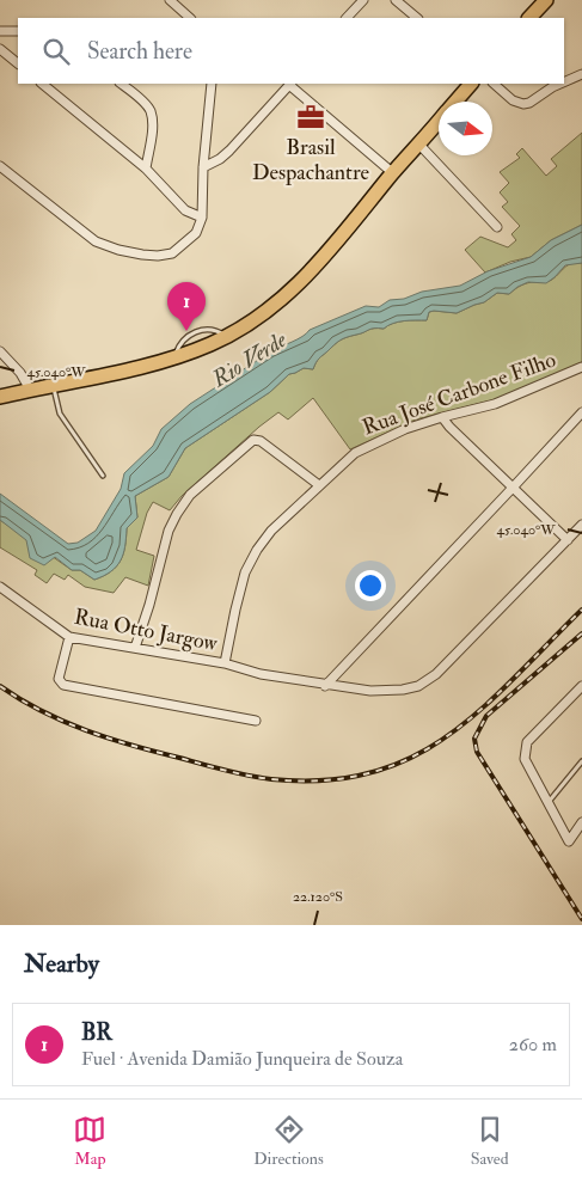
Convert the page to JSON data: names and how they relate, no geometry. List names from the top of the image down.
{
  "streets": {
    "street": ["Rua José Carbone Filho", "Rua Otto Jargow"]
  },
  "crossings": [
    ["Rua José Carbone Filho", "Rua Otto Jargow"]
  ],
  "water": ["Rio Verde"],
  "places": {
    "office": ["Brasil Despachantre"]
  },
  "north": "right",
  "page": {
    "search": "Search here",
    "pins": "1",
    "heading": "Nearby",
    "list": [
      {
        "mark": "1",
        "name": "BR",
        "note": "Fuel · Avenida Damião Junqueira de Souza",
        "value": "260 m"
      }
    ],
    "nav": ["Map", "Directions", "Saved"]
  },
  "coordinates": ["45.040°W", "22.120°S"]
}
